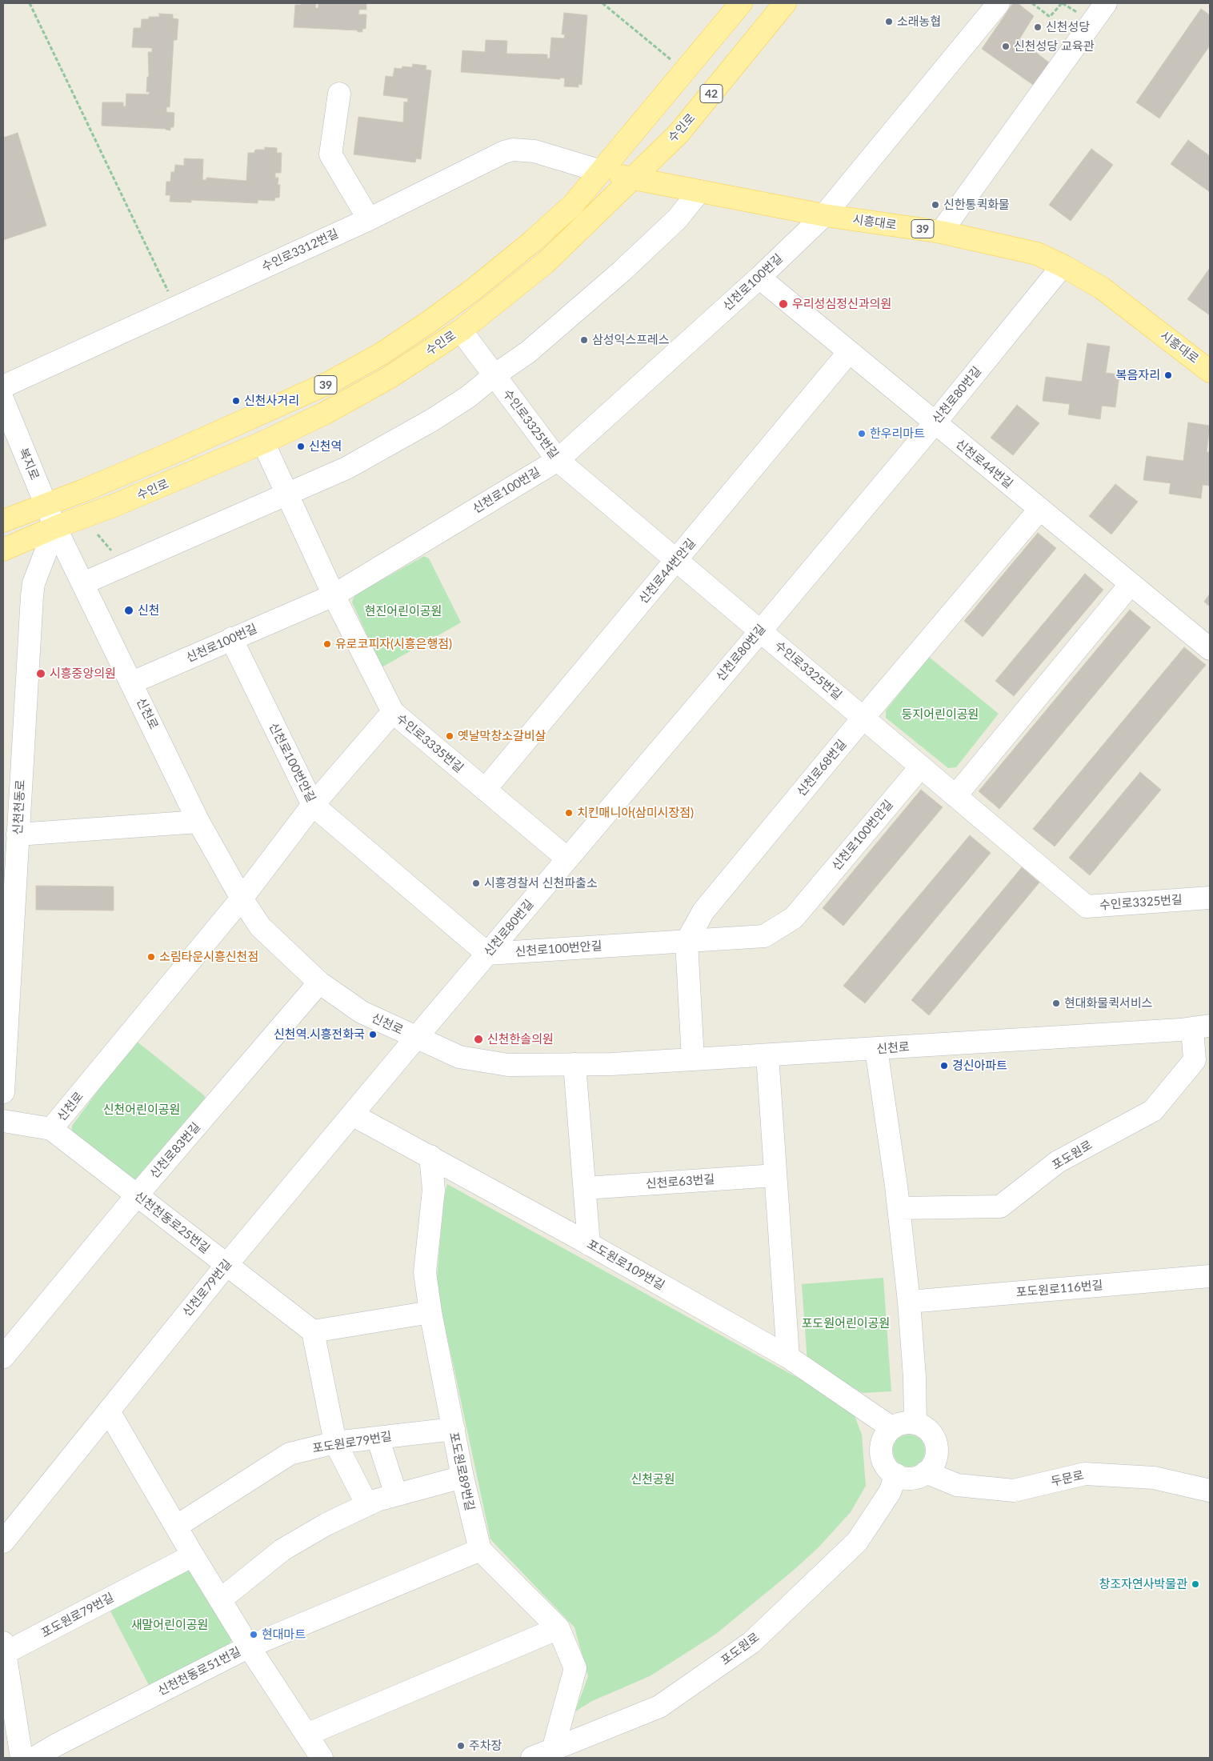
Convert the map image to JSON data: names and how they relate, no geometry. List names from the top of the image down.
{
  "streets": {
    "main road": [
      "42",
      "수인로",
      "시흥대로",
      "39"
    ],
    "street": [
      "수인로3312번길",
      "신천로100번길",
      "신천로80번길",
      "수인로3325번길",
      "복지로",
      "신천로44번길",
      "신천로44번안길",
      "신천로",
      "수인로3335번길",
      "신천로100번안길",
      "신천로68번길",
      "신천천동로",
      "신천로83번길",
      "포도원로",
      "신천로63번길",
      "신천천동로25번길",
      "포도원로109번길",
      "신천로79번길",
      "포도원로116번길",
      "포도원로79번길",
      "포도원로89번길",
      "두문로",
      "신천천동로51번길"
    ]
  },
  "crossings": [
    ["수인로", "시흥대로"],
    ["수인로", "수인로3312번길"],
    ["수인로", "수인로3325번길"],
    ["수인로", "복지로"],
    ["수인로", "신천로"],
    ["수인로", "수인로3335번길"],
    ["수인로", "신천천동로"],
    ["시흥대로", "수인로3312번길"],
    ["시흥대로", "신천로100번길"],
    ["시흥대로", "신천로80번길"],
    ["신천로100번길", "수인로3325번길"],
    ["신천로100번길", "신천로44번길"],
    ["신천로100번길", "신천로"],
    ["신천로100번길", "수인로3335번길"],
    ["신천로100번길", "신천로100번안길"],
    ["신천로80번길", "수인로3325번길"],
    ["신천로80번길", "신천로44번길"],
    ["신천로80번길", "신천로"],
    ["신천로80번길", "수인로3335번길"],
    ["신천로80번길", "신천로100번안길"],
    ["신천로80번길", "신천로79번길"],
    ["수인로3325번길", "신천로44번안길"],
    ["수인로3325번길", "신천로100번안길"],
    ["수인로3325번길", "신천로68번길"],
    ["복지로", "신천로"],
    ["복지로", "신천천동로"],
    ["신천로44번길", "신천로44번안길"],
    ["신천로44번길", "신천로68번길"],
    ["신천로44번안길", "수인로3335번길"],
    ["신천로", "신천천동로"],
    ["신천로", "신천로83번길"],
    ["신천로", "포도원로"],
    ["신천로", "신천천동로25번길"],
    ["신천로", "신천로79번길"],
    ["신천로100번안길", "신천로68번길"],
    ["신천로83번길", "신천천동로25번길"],
    ["포도원로", "포도원로109번길"],
    ["포도원로", "두문로"],
    ["신천천동로25번길", "신천로79번길"],
    ["포도원로109번길", "신천로79번길"],
    ["포도원로109번길", "포도원로89번길"],
    ["포도원로109번길", "두문로"],
    ["포도원로79번길", "포도원로89번길"],
    ["포도원로89번길", "신천천동로51번길"]
  ],
  "parks": [
    "현진어린이공원",
    "둥지어린이공원",
    "신천어린이공원",
    "포도원어린이공원",
    "신천공원",
    "새말어린이공원"
  ],
  "places": [
    "소래농협",
    "신천성당",
    "신천성당 교육관",
    "신한통퀵화물",
    "우리성심정신과의원",
    "삼성익스프레스",
    "복음자리",
    "신천사거리",
    "한우리마트",
    "신천역",
    "신천",
    "유로코피자(시흥은행점)",
    "시흥중앙의원",
    "옛날막창소갈비살",
    "치킨매니아(삼미시장점)",
    "시흥경찰서 신천파출소",
    "소림타운시흥신천점",
    "현대화물퀵서비스",
    "신천역.시흥전화국",
    "신천한솔의원",
    "경신아파트",
    "창조자연사박물관",
    "현대마트",
    "주차장"
  ]
}
